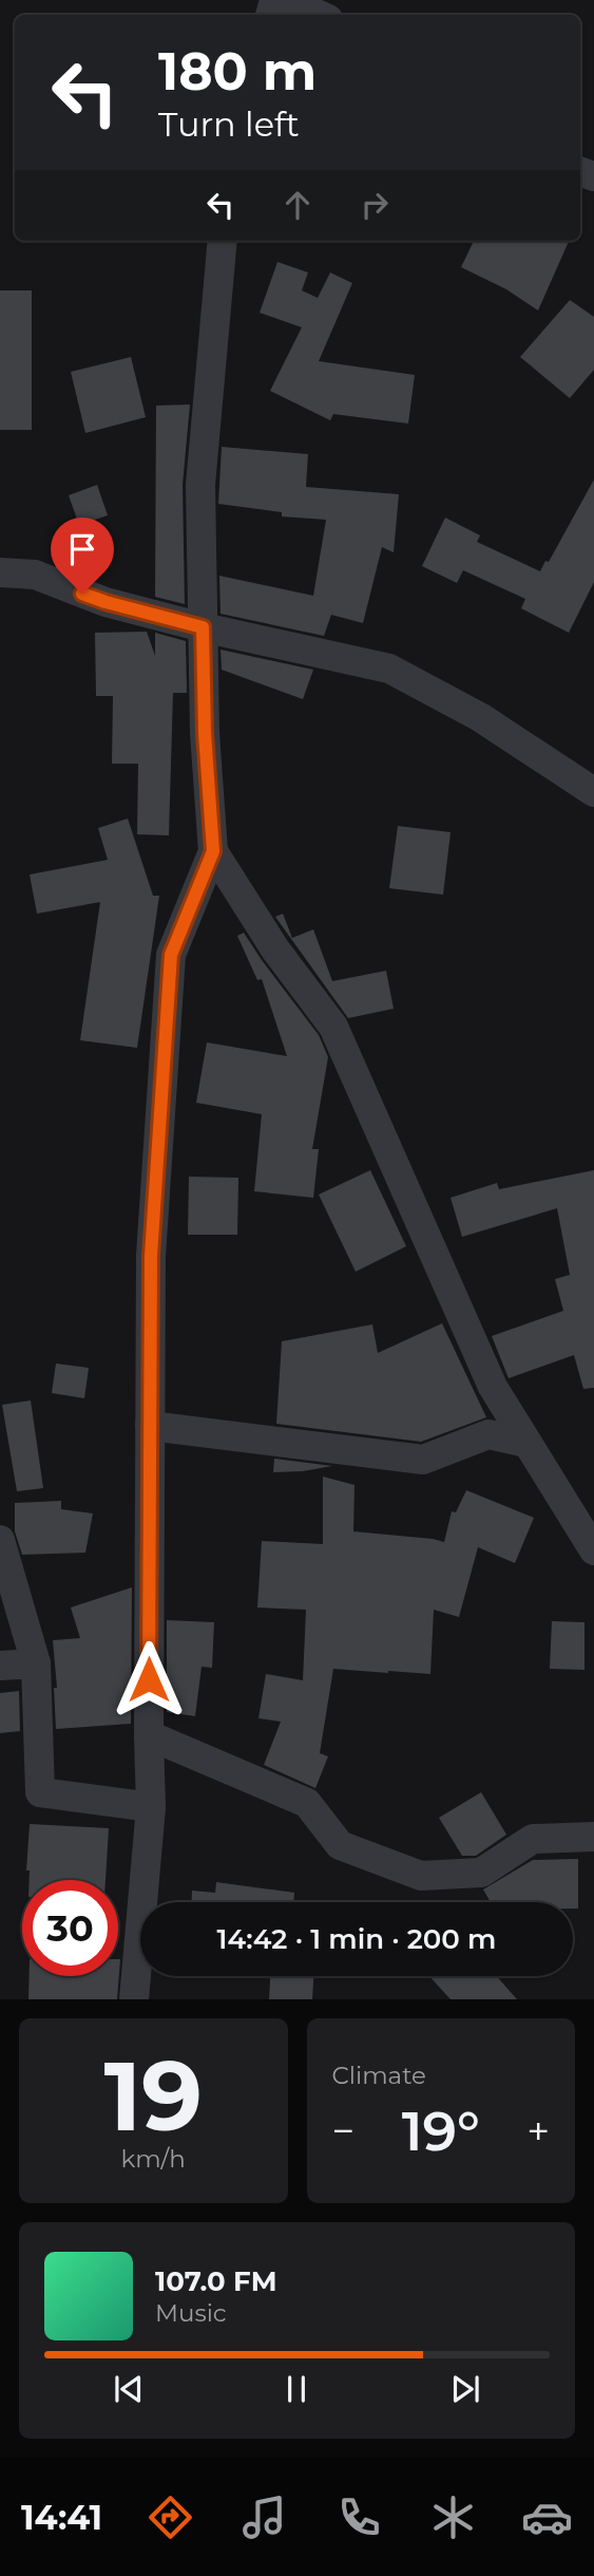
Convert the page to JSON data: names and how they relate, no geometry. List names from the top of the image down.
{
  "page": {
    "turn": ["180 m", "Turn left"],
    "limit": "30",
    "trip": "14:42 · 1 min · 200 m",
    "tile": [
      ["19", "km/h"],
      "Climate"
    ],
    "heat": ["−", "19°", "+"],
    "song": ["107.0 FM", "Music"],
    "tabs": "14:41"
  }
}
